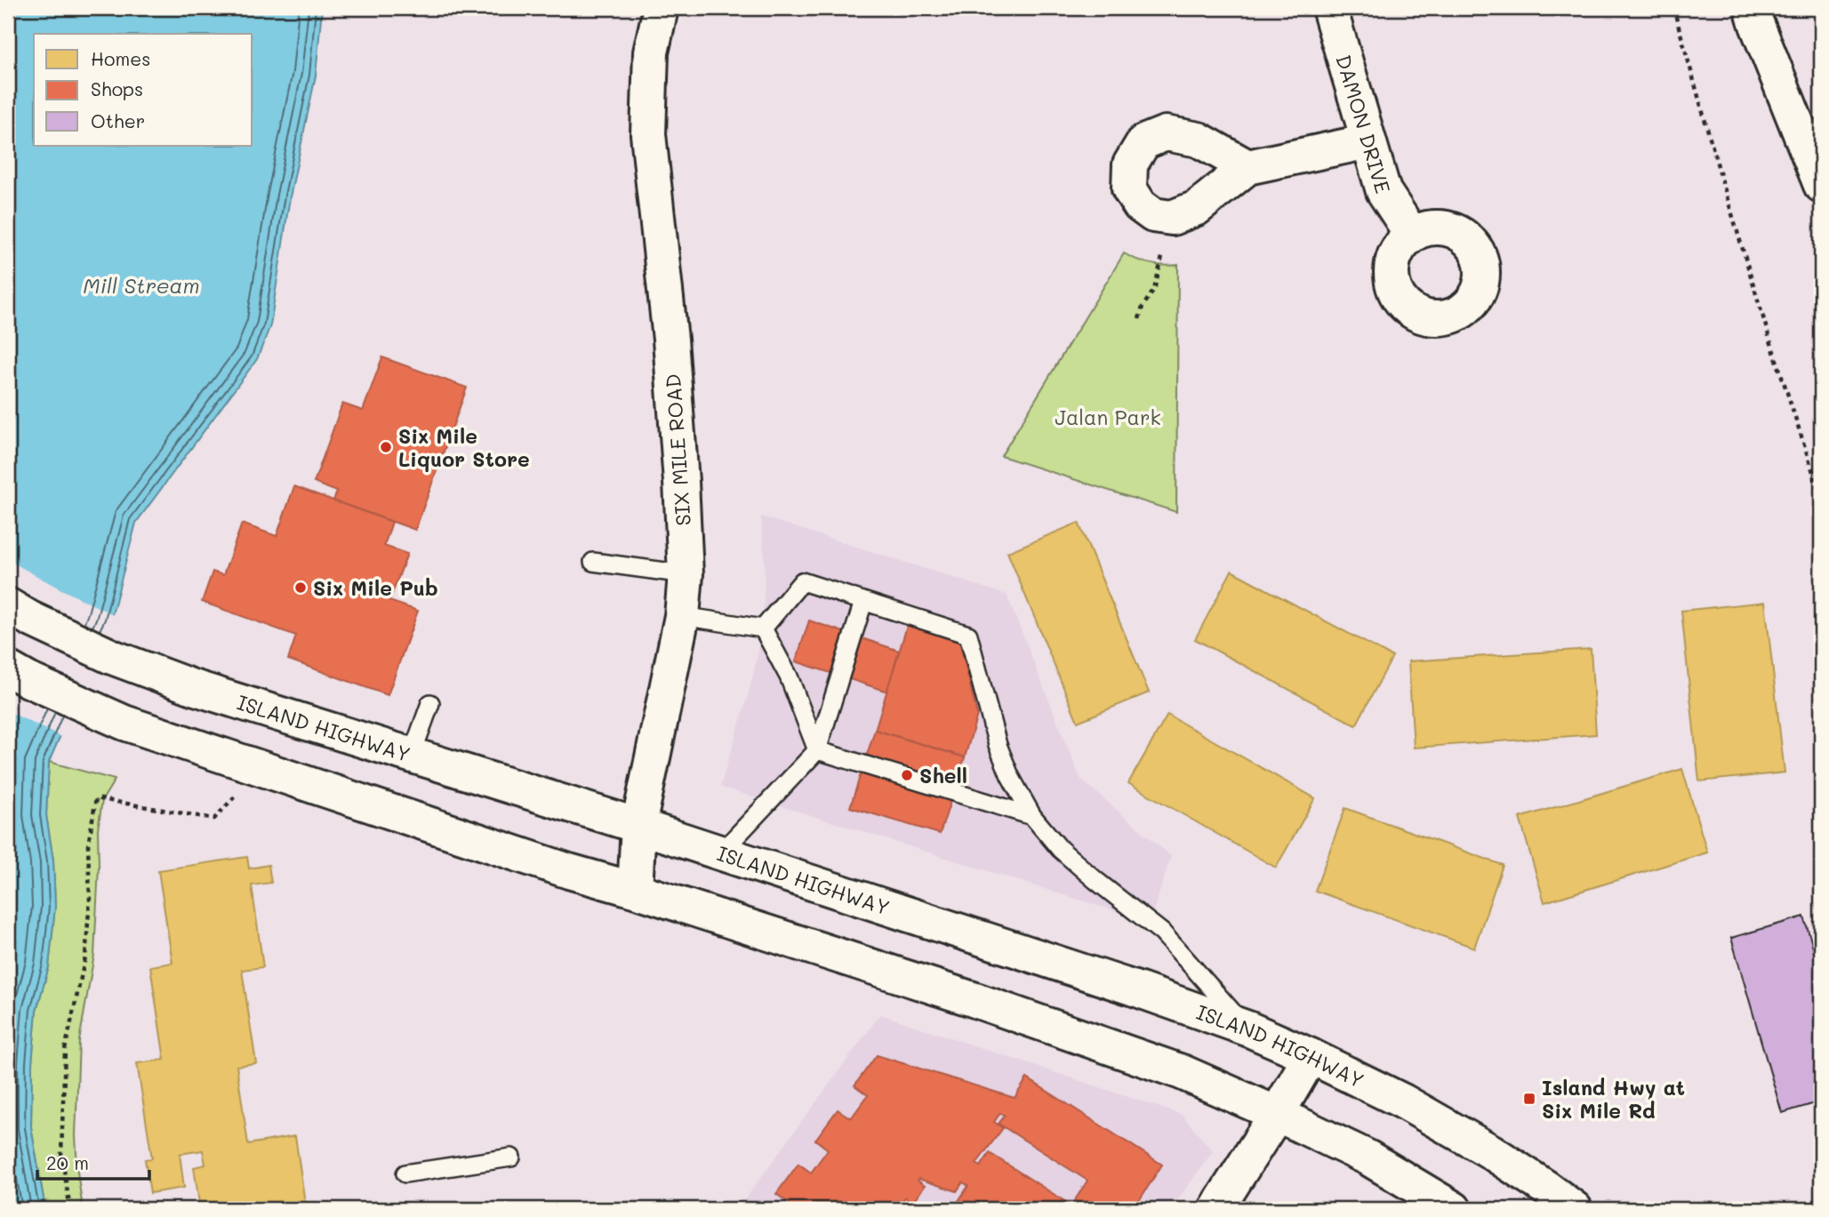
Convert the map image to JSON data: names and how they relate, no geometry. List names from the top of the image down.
{
  "streets": {
    "main road": ["DAMON DRIVE", "SIX MILE ROAD", "ISLAND HIGHWAY"]
  },
  "crossings": [
    ["SIX MILE ROAD", "ISLAND HIGHWAY"]
  ],
  "water": ["Mill Stream"],
  "parks": ["Jalan Park"],
  "places": {
    "other": ["Six Mile Liquor Store", "Six Mile Pub", "Shell"],
    "transit": ["Island Hwy at Six Mile Rd"]
  },
  "legend": ["Homes", "Shops", "Other"],
  "scale_bar": "20 m"
}
